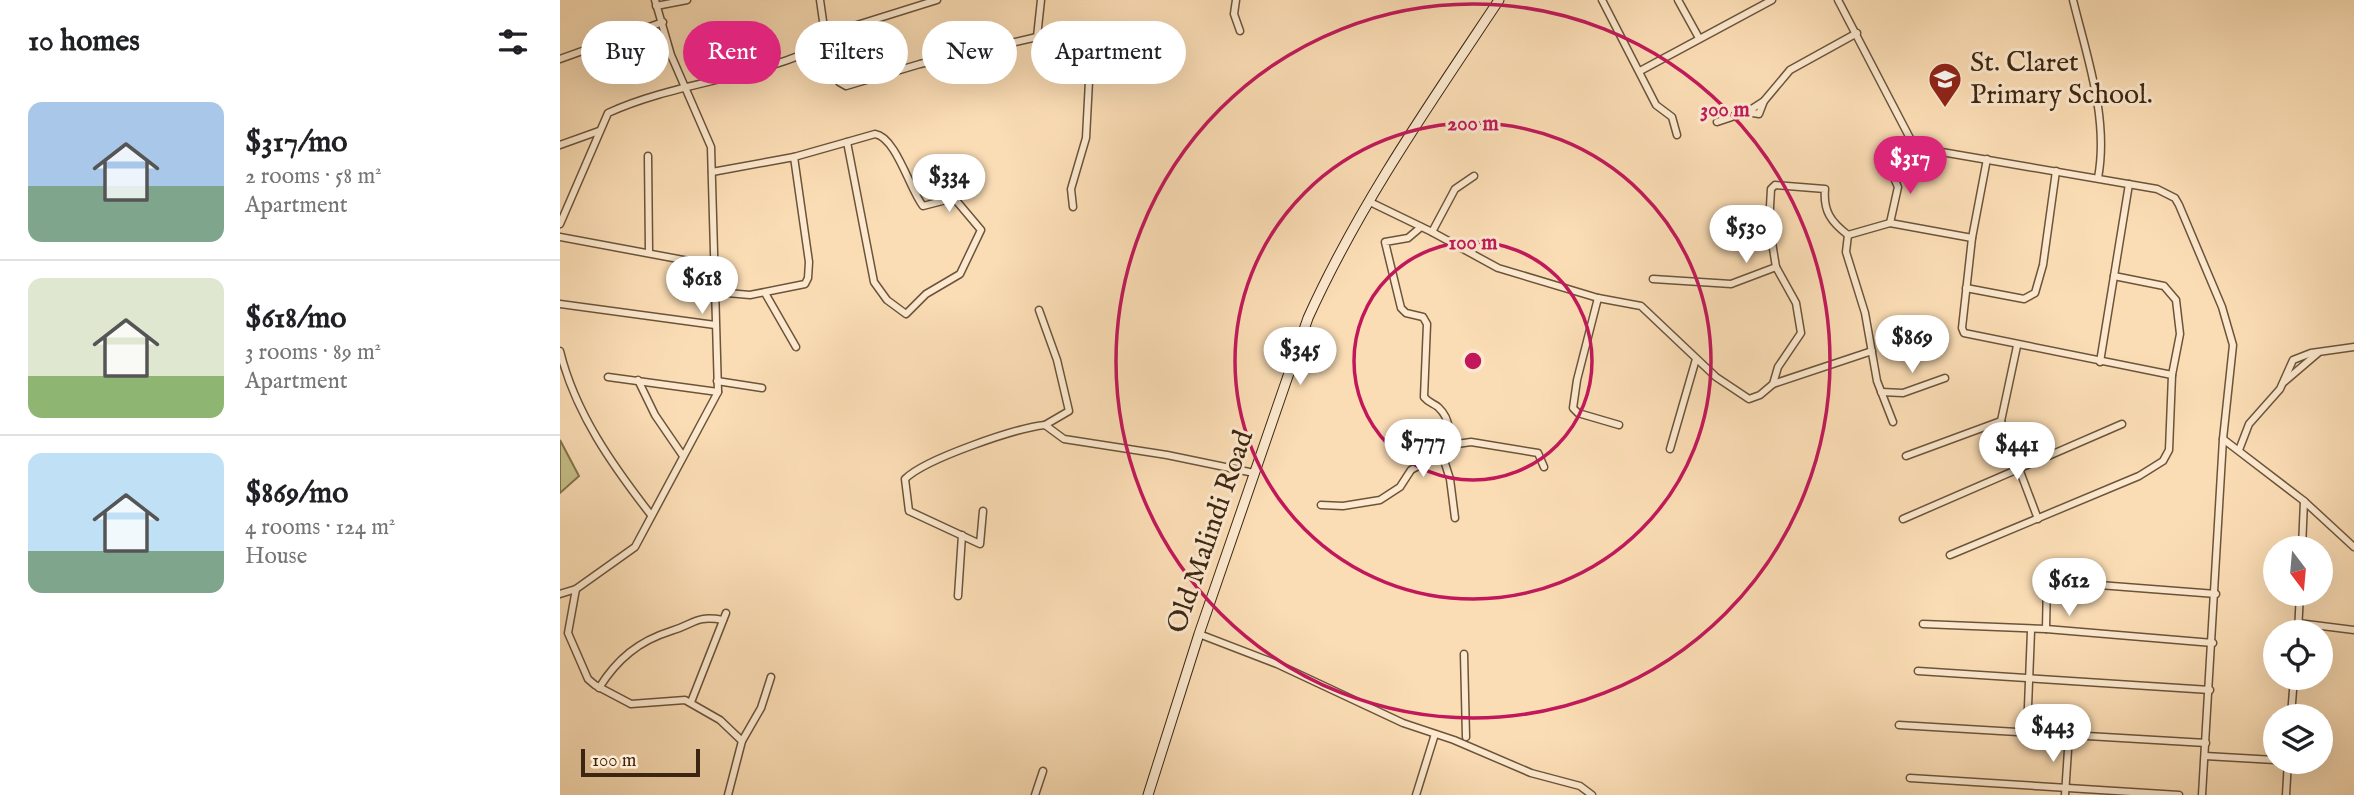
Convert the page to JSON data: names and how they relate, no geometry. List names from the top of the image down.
{
  "streets": {
    "main road": ["Old Malindi Road"]
  },
  "places": {
    "school or university": ["St. Claret Primary School."]
  },
  "scale_bar": "100 m",
  "north": "bottom",
  "page": {
    "heading": "10 homes",
    "chip": [
      "Buy",
      "Rent",
      "Filters",
      "New",
      "Apartment"
    ],
    "list": [
      {
        "name": "$317/mo",
        "note": "2 rooms · 58 m² · Apartment"
      },
      {
        "name": "$618/mo",
        "note": "3 rooms · 89 m² · Apartment"
      },
      {
        "name": "$869/mo",
        "note": "4 rooms · 124 m² · House"
      }
    ],
    "price": [
      "$317",
      "$334",
      "$530",
      "$618",
      "$869",
      "$345",
      "$777",
      "$441",
      "$612",
      "$443"
    ],
    "scale": "100 m"
  },
  "rings": ["300 m", "200 m", "100 m"]
}
